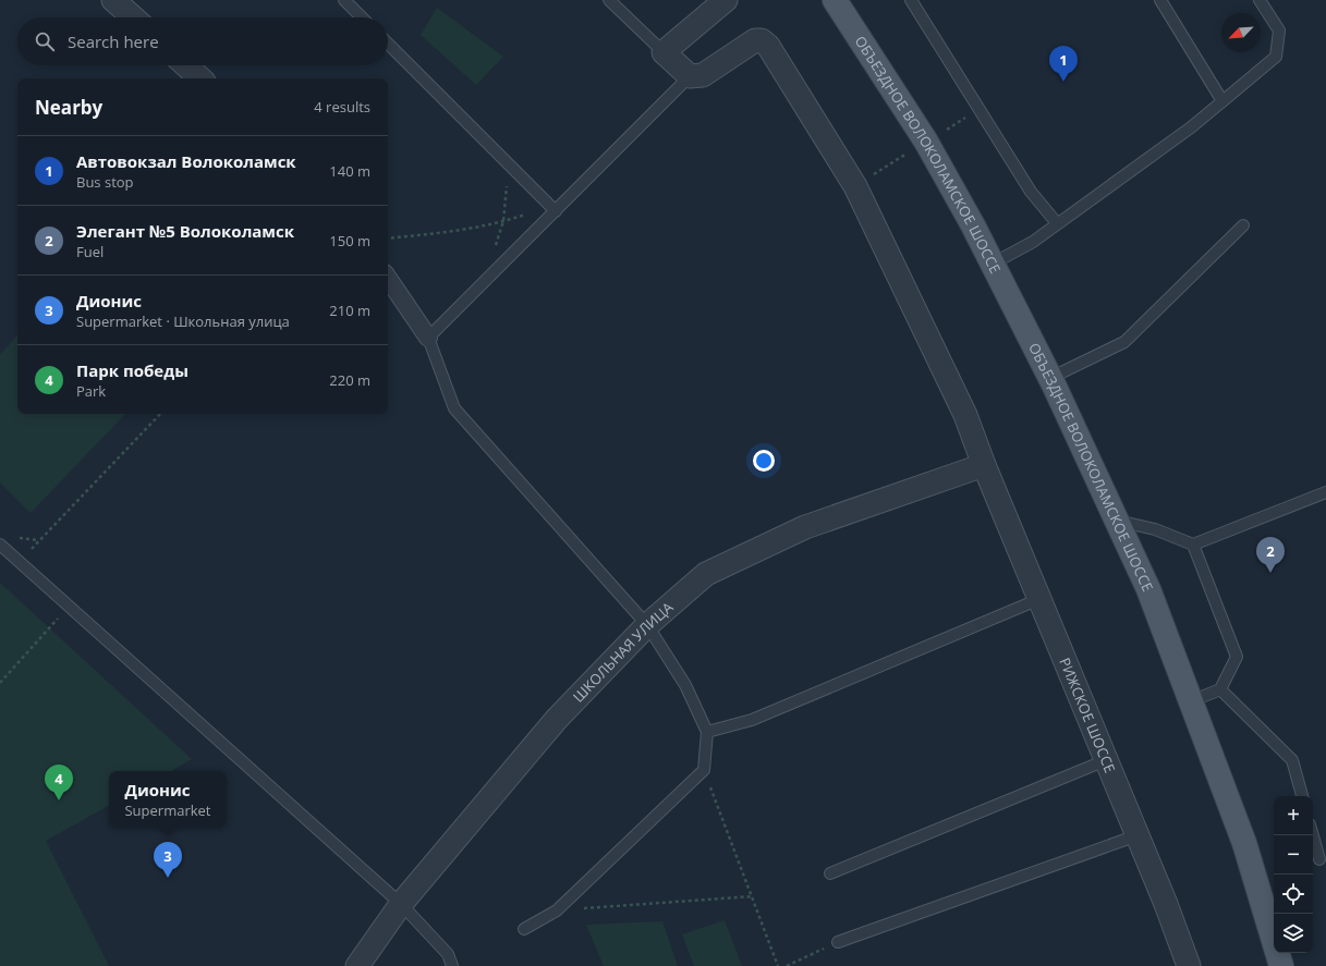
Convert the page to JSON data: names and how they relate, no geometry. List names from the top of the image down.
{
  "streets": {
    "main road": ["ОБЪЕЗДНОЕ ВОЛОКОЛАМСКОЕ ШОССЕ"],
    "street": ["ШКОЛЬНАЯ УЛИЦА", "РИЖСКОЕ ШОССЕ"]
  },
  "crossings": [
    ["ШКОЛЬНАЯ УЛИЦА", "РИЖСКОЕ ШОССЕ"]
  ],
  "north": "bottom left",
  "page": {
    "search": "Search here",
    "pins": [
      "1",
      "2",
      "4",
      "3"
    ],
    "heading": ["Nearby", "4 results"],
    "list": [
      {
        "mark": "1",
        "name": "Автовокзал Волоколамск",
        "note": "Bus stop",
        "value": "140 m"
      },
      {
        "mark": "2",
        "name": "Элегант №5 Волоколамск",
        "note": "Fuel",
        "value": "150 m"
      },
      {
        "mark": "3",
        "name": "Дионис",
        "note": "Supermarket · Школьная улица",
        "value": "210 m"
      },
      {
        "mark": "4",
        "name": "Парк победы",
        "note": "Park",
        "value": "220 m"
      }
    ],
    "popup": ["Дионис", "Supermarket"],
    "map_buttons": ["+", "−"]
  }
}
